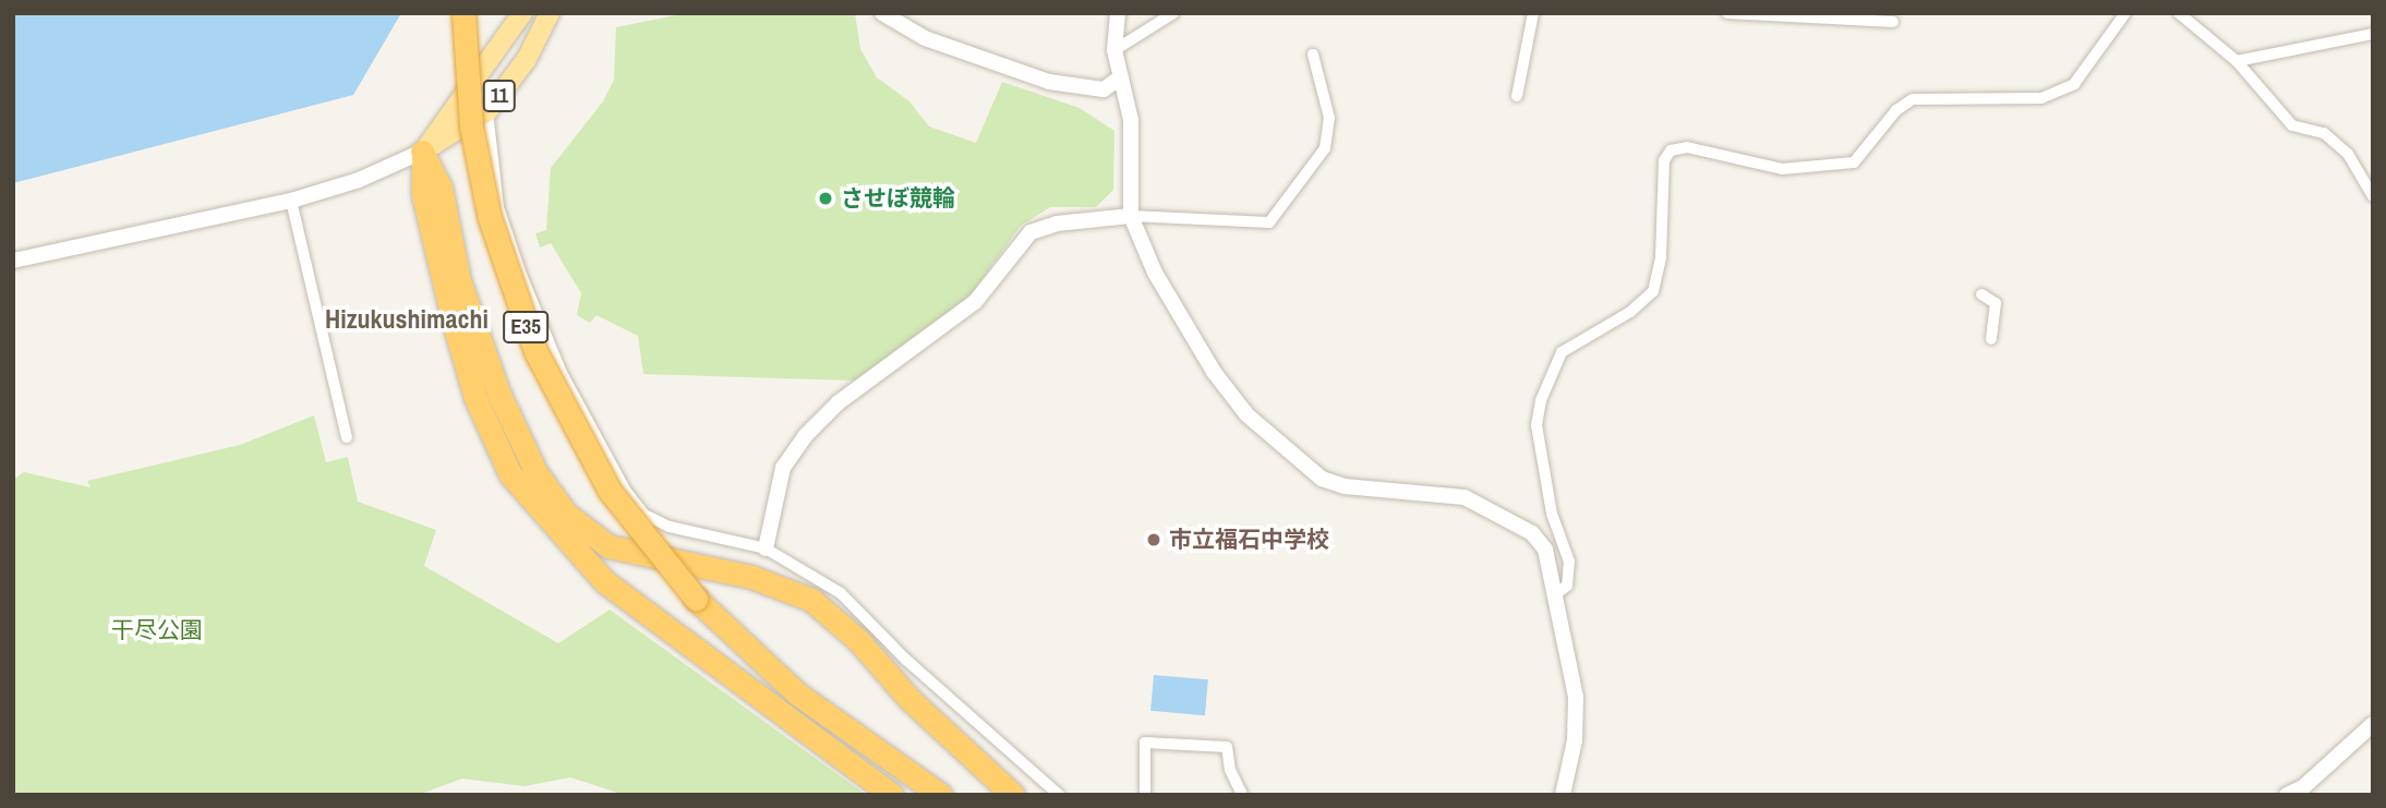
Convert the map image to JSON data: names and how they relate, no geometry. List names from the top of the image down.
{
  "streets": {
    "highway": ["E35"],
    "main road": ["11"]
  },
  "districts": ["Hizukushimachi"],
  "parks": ["干尽公園"],
  "places": ["させぼ競輪", "市立福石中学校"]
}
